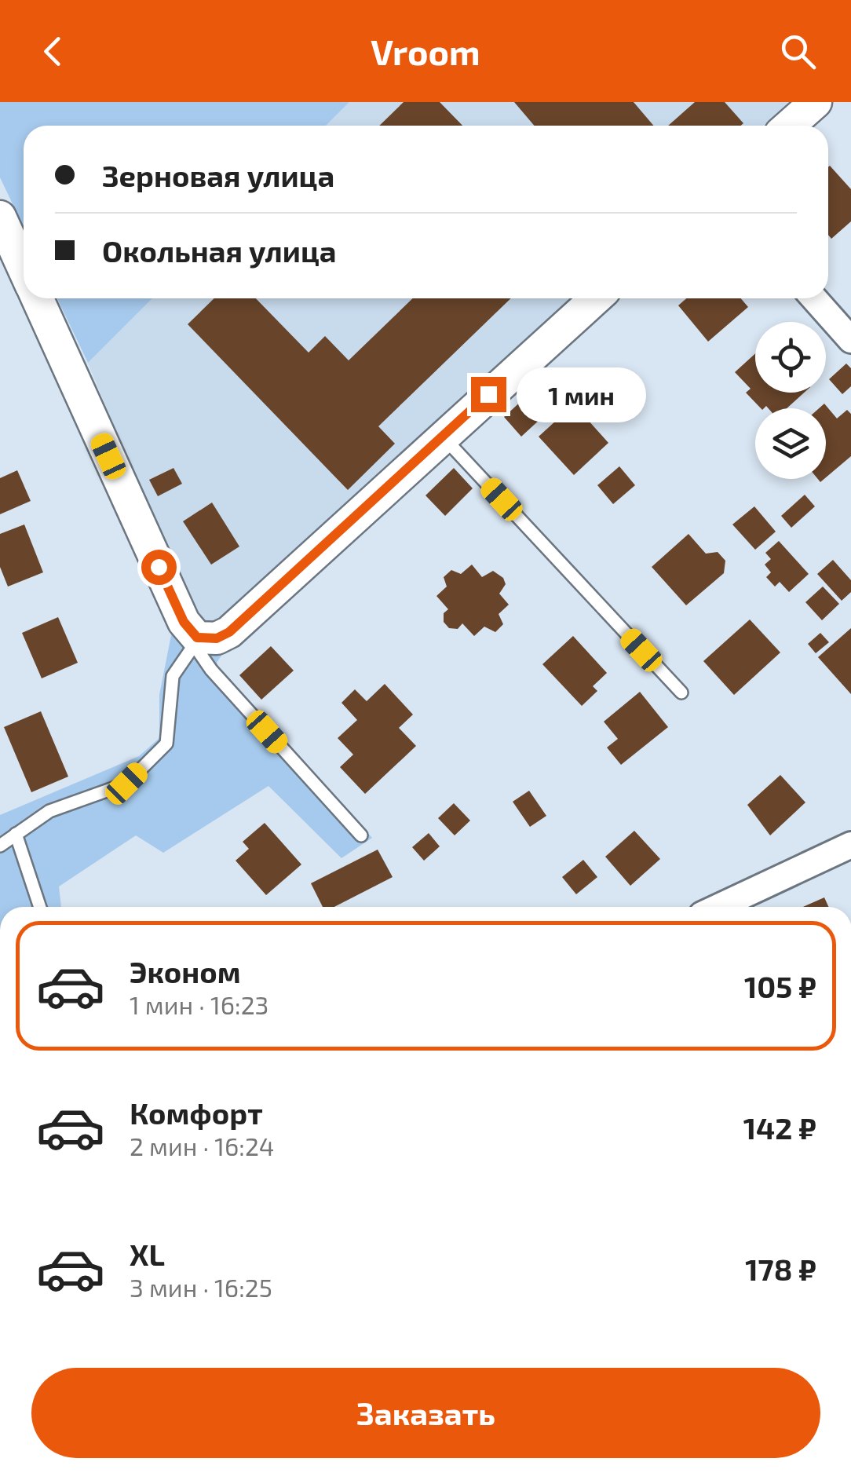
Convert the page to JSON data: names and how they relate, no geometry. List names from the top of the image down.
{
  "page": {
    "header": "Vroom",
    "banner": ["Зерновая улица", "Окольная улица"],
    "bubble": "1 мин",
    "list": [
      {
        "name": "Эконом",
        "note": "1 мин · 16:23",
        "value": "105 ₽"
      },
      {
        "name": "Комфорт",
        "note": "2 мин · 16:24",
        "value": "142 ₽"
      },
      {
        "name": "XL",
        "note": "3 мин · 16:25",
        "value": "178 ₽"
      }
    ],
    "buttons": "Заказать"
  }
}
